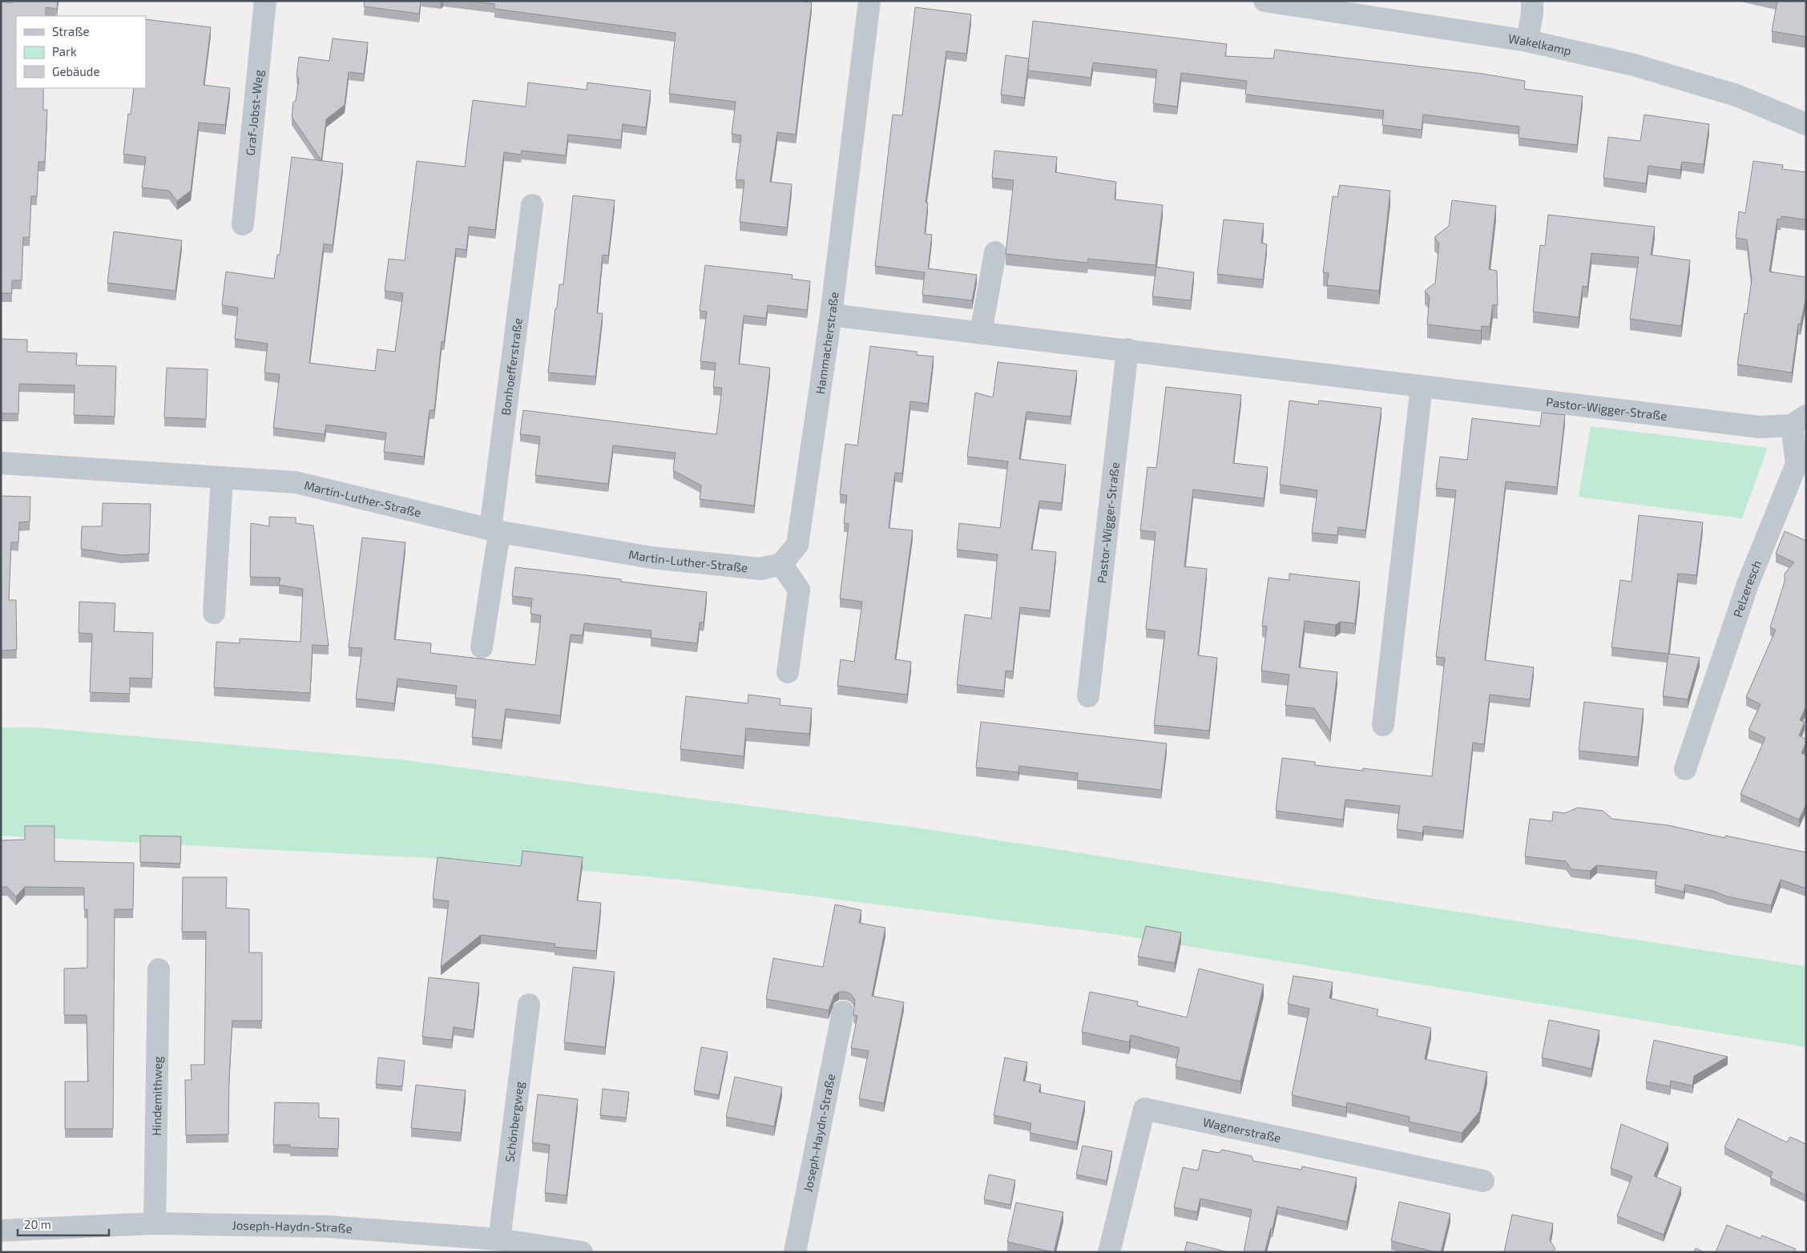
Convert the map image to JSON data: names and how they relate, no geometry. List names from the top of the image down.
{
  "streets": {
    "street": [
      "Wakelkamp",
      "Graf-Jobst-Weg",
      "Hammacherstraße",
      "Bonhoefferstraße",
      "Pastor-Wigger-Straße",
      "Martin-Luther-Straße",
      "Pelzeresch",
      "Hindemithweg",
      "Schönbergweg",
      "Wagnerstraße",
      "Joseph-Haydn-Straße"
    ]
  },
  "crossings": [
    ["Hammacherstraße", "Pastor-Wigger-Straße"],
    ["Hammacherstraße", "Martin-Luther-Straße"],
    ["Bonhoefferstraße", "Martin-Luther-Straße"],
    ["Pastor-Wigger-Straße", "Pelzeresch"],
    ["Hindemithweg", "Joseph-Haydn-Straße"],
    ["Schönbergweg", "Joseph-Haydn-Straße"]
  ],
  "legend": ["Straße", "Park", "Gebäude"],
  "scale_bar": "20 m"
}
